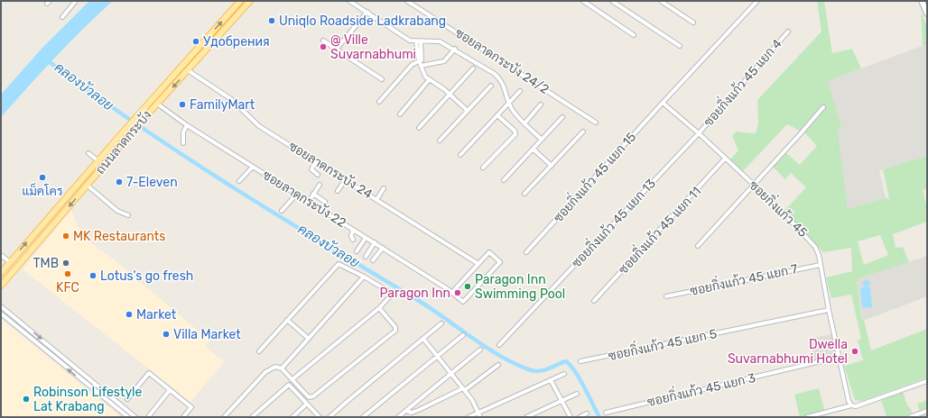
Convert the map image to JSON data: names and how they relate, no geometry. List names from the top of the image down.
{
  "streets": {
    "main road": ["ถนนลาดกระบัง"],
    "street": [
      "ซอยลาดกระบัง 24/2",
      "ซอยกิ่งแก้ว 45 แยก 4",
      "ซอยลาดกระบัง 24",
      "ซอยกิ่งแก้ว 45 แยก 15",
      "ซอยลาดกระบัง 22",
      "ซอยกิ่งแก้ว 45",
      "ซอยกิ่งแก้ว 45 แยก 13",
      "ซอยกิ่งแก้ว 45 แยก 11",
      "ซอยกิ่งแก้ว 45 แยก 7",
      "ซอยกิ่งแก้ว 45 แยก 5",
      "ซอยกิ่งแก้ว 45 แยก 3"
    ]
  },
  "crossings": [
    ["ซอยกิ่งแก้ว 45 แยก 4", "ซอยกิ่งแก้ว 45"],
    ["ซอยกิ่งแก้ว 45 แยก 4", "ซอยกิ่งแก้ว 45 แยก 13"],
    ["ถนนลาดกระบัง", "ซอยลาดกระบัง 24"],
    ["ถนนลาดกระบัง", "ซอยลาดกระบัง 22"],
    ["ซอยลาดกระบัง 24", "ซอยลาดกระบัง 22"],
    ["ซอยกิ่งแก้ว 45 แยก 15", "ซอยกิ่งแก้ว 45"],
    ["ซอยกิ่งแก้ว 45", "ซอยกิ่งแก้ว 45 แยก 13"],
    ["ซอยกิ่งแก้ว 45", "ซอยกิ่งแก้ว 45 แยก 11"],
    ["ซอยกิ่งแก้ว 45", "ซอยกิ่งแก้ว 45 แยก 7"],
    ["ซอยกิ่งแก้ว 45", "ซอยกิ่งแก้ว 45 แยก 5"],
    ["ซอยกิ่งแก้ว 45", "ซอยกิ่งแก้ว 45 แยก 3"]
  ],
  "water": ["คลองบัวลอย"],
  "places": [
    "Uniqlo Roadside Ladkrabang",
    "Удобрения",
    "@ Ville Suvarnabhumi",
    "FamilyMart",
    "แม็คโคร",
    "7-Eleven",
    "MK Restaurants",
    "TMB",
    "KFC",
    "Lotus's go fresh",
    "Paragon Inn Swimming Pool",
    "Paragon Inn",
    "Market",
    "Villa Market",
    "Dwella Suvarnabhumi Hotel",
    "Robinson Lifestyle Lat Krabang"
  ]
}
